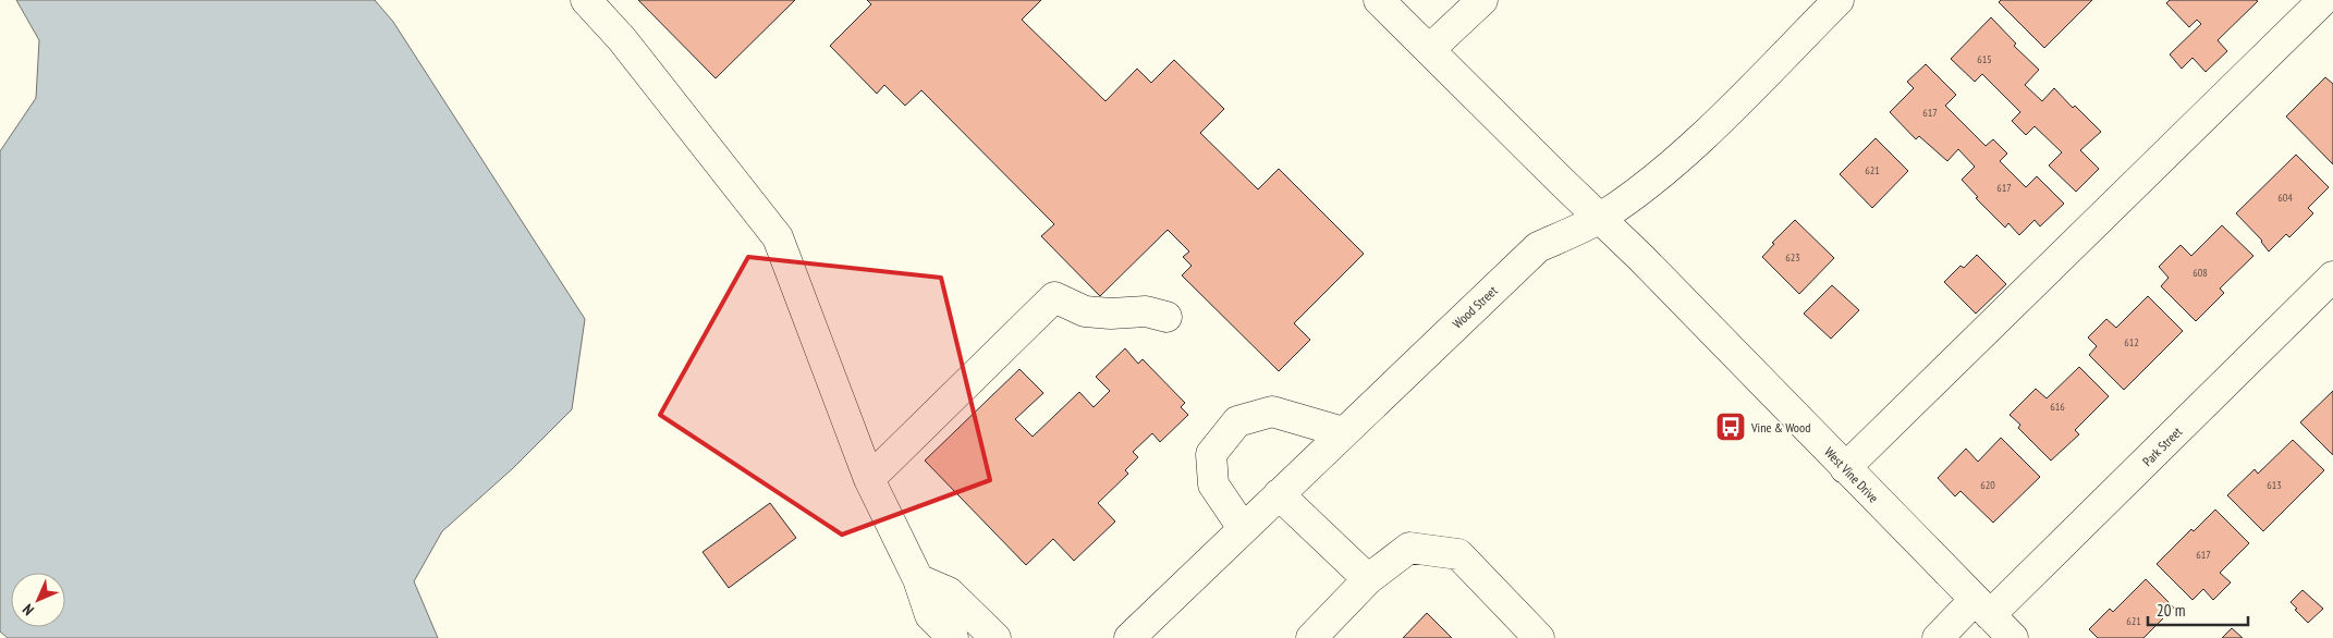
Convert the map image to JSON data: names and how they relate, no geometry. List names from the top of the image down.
{
  "streets": {
    "street": ["Wood Street", "Park Street", "West Vine Drive"]
  },
  "crossings": [
    ["Wood Street", "West Vine Drive"],
    ["Park Street", "West Vine Drive"]
  ],
  "places": {
    "bus stop": ["Vine & Wood"]
  },
  "house_numbers": [
    "615",
    "617",
    "621",
    "617",
    "604",
    "623",
    "608",
    "612",
    "616",
    "620",
    "613",
    "617",
    "621"
  ],
  "scale_bar": "20 m",
  "north": "bottom left"
}
